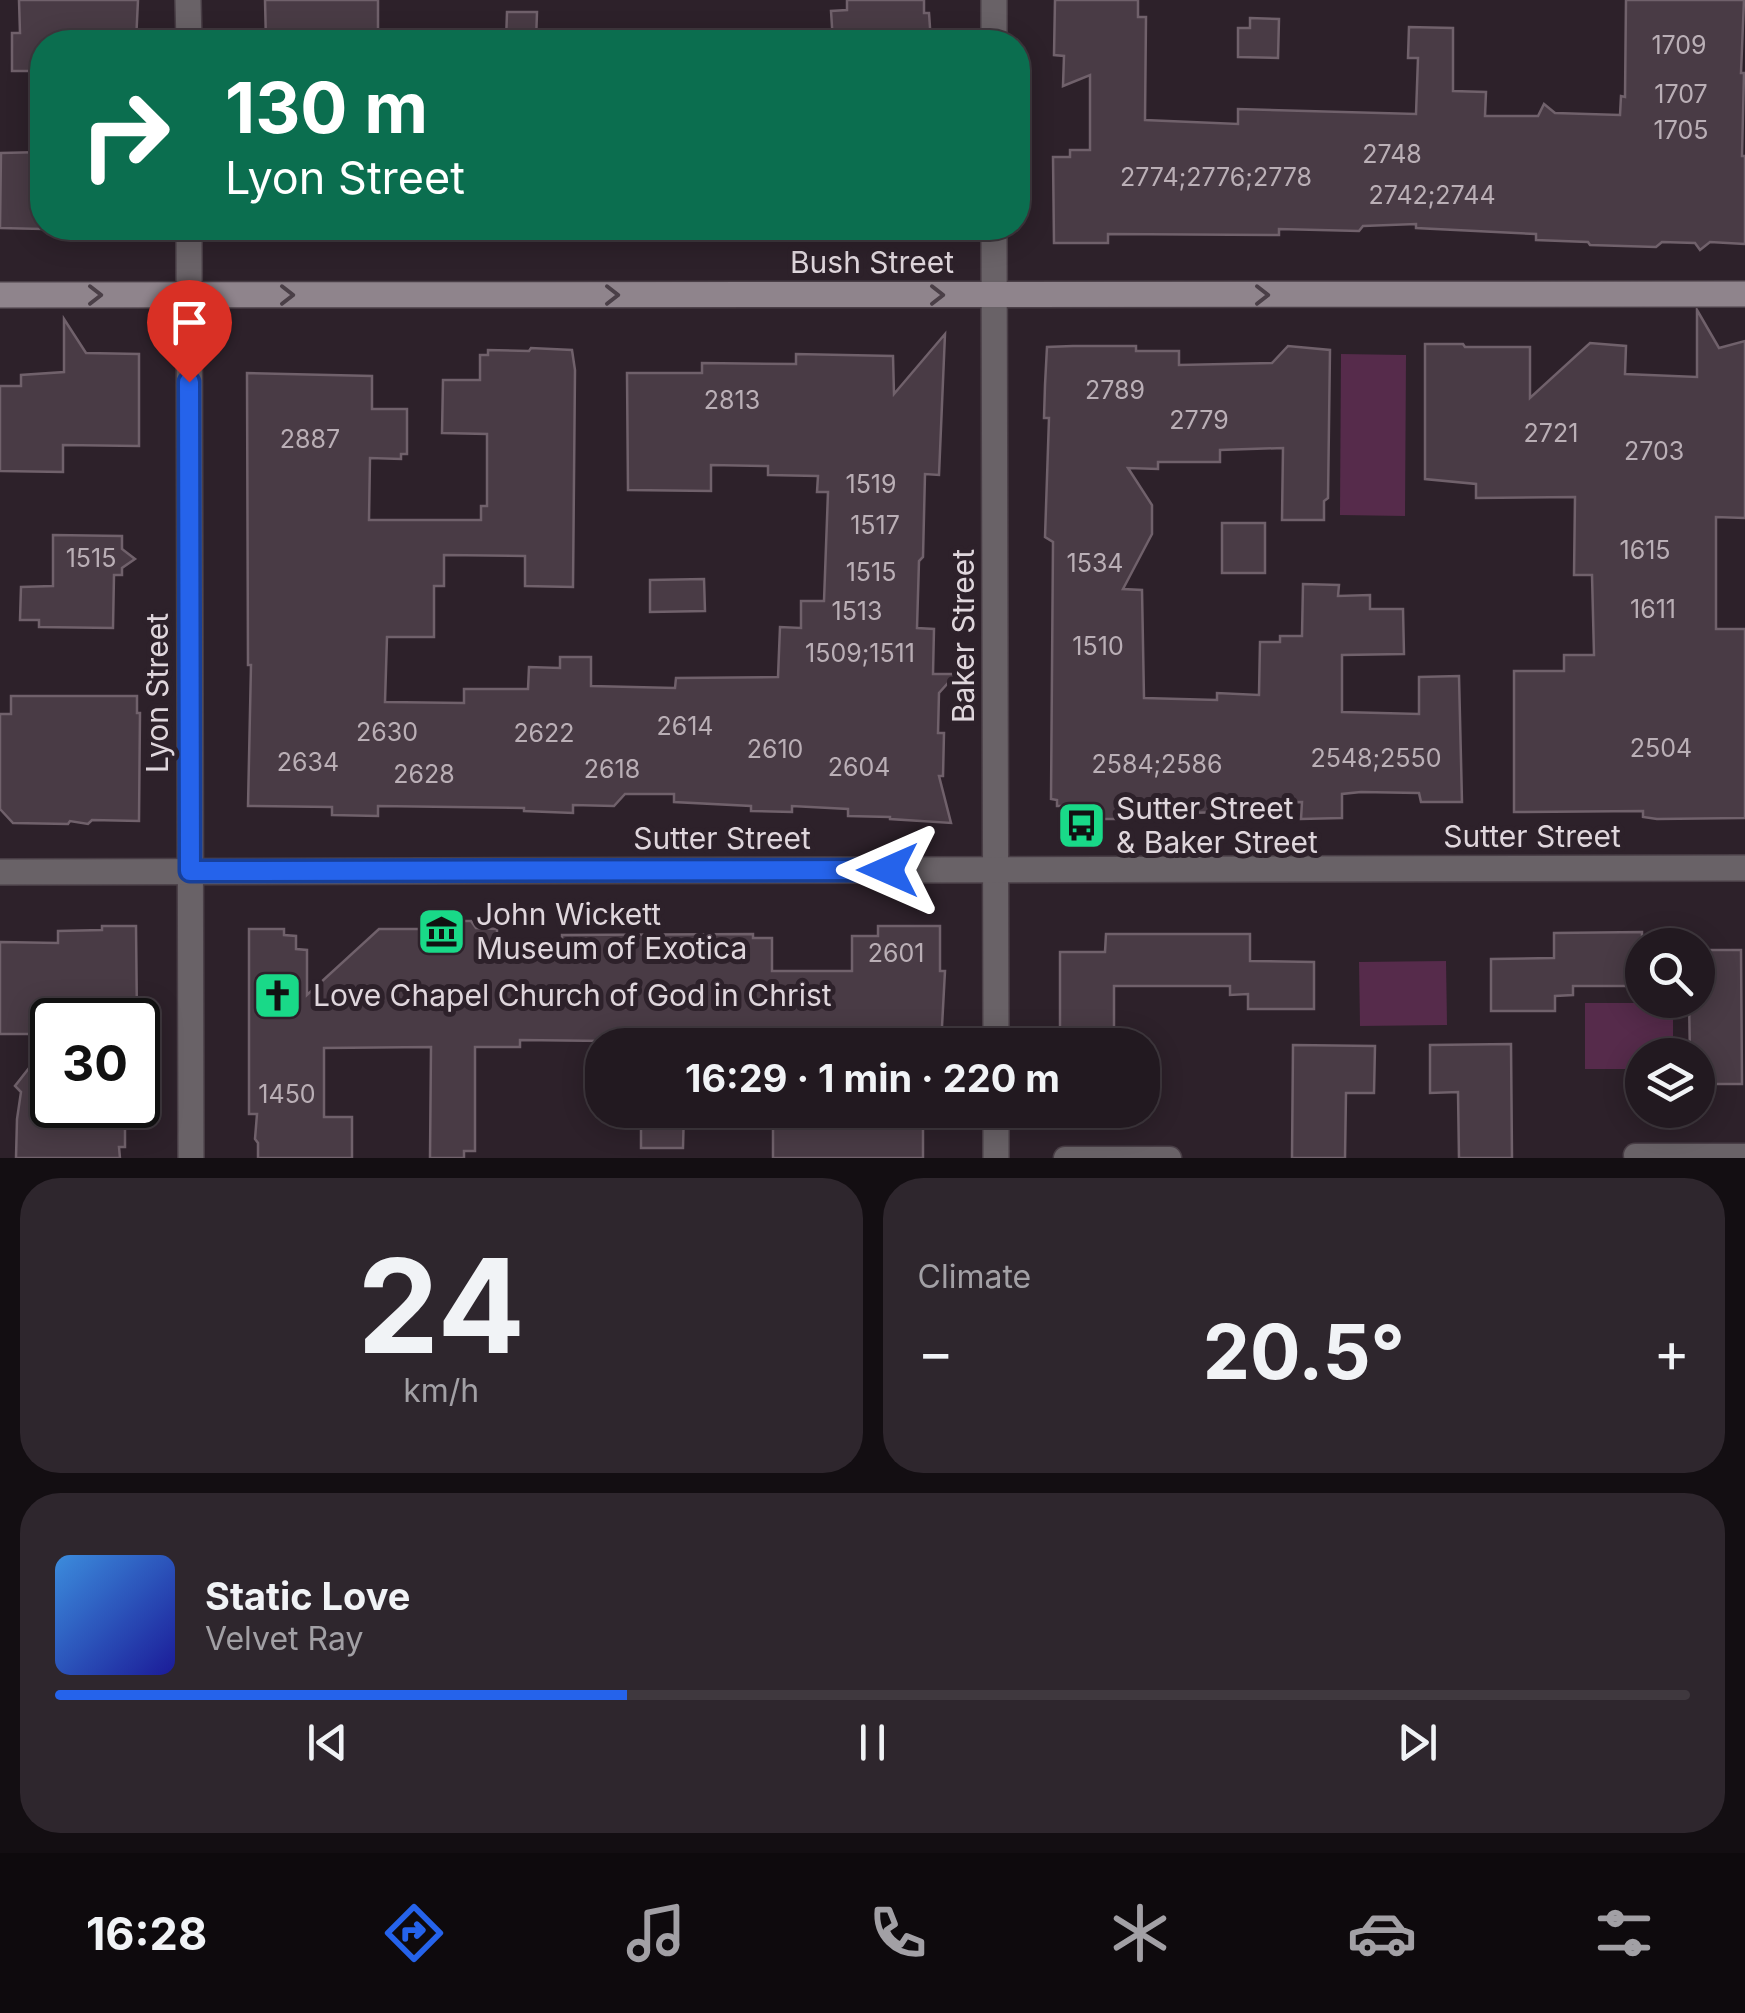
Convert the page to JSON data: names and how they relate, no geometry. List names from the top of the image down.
{
  "streets": {
    "main road": ["Bush Street"],
    "street": ["Baker Street", "Lyon Street", "Sutter Street"]
  },
  "crossings": [
    ["Bush Street", "Baker Street"],
    ["Bush Street", "Lyon Street"],
    ["Baker Street", "Sutter Street"],
    ["Lyon Street", "Sutter Street"]
  ],
  "one_way": ["Bush Street"],
  "places": {
    "bus stop": ["Sutter Street & Baker Street"],
    "museum": ["John Wickett Museum of Exotica"],
    "church": ["Love Chapel Church of God in Christ"]
  },
  "house_numbers": [
    "1709",
    "1707",
    "1705",
    "2748",
    "2774;2776;2778",
    "2742;2744",
    "2789",
    "2813",
    "2779",
    "2721",
    "2887",
    "2703",
    "1519",
    "1517",
    "1615",
    "1515",
    "1534",
    "1515",
    "1611",
    "1513",
    "1510",
    "1509;1511",
    "2614",
    "2630",
    "2622",
    "2504",
    "2610",
    "2548;2550",
    "2634",
    "2584;2586",
    "2604",
    "2618",
    "2628",
    "2601",
    "1450"
  ],
  "page": {
    "turn": ["130 m", "Lyon Street"],
    "limit": "30",
    "trip": "16:29 · 1 min · 220 m",
    "tile": [
      ["24", "km/h"],
      "Climate"
    ],
    "heat": ["−", "20.5°", "+"],
    "song": ["Static Love", "Velvet Ray"],
    "tabs": "16:28"
  }
}
